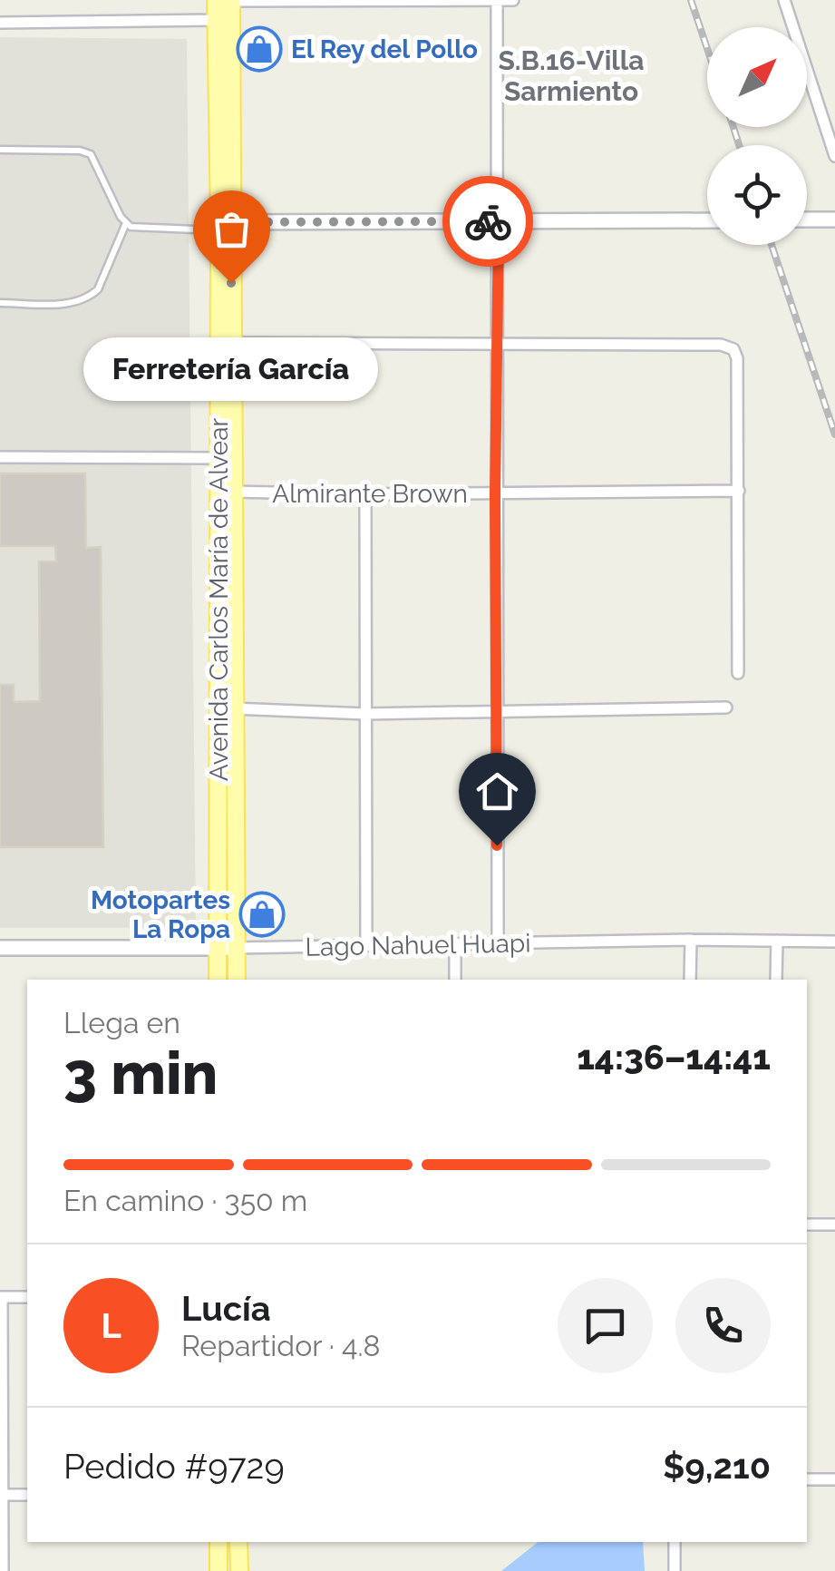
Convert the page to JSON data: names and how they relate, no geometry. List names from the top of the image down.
{
  "streets": {
    "main road": ["Avenida Carlos María de Alvear"],
    "street": ["Almirante Brown", "Lago Nahuel Huapi"]
  },
  "crossings": [
    ["Almirante Brown", "Avenida Carlos María de Alvear"],
    ["Avenida Carlos María de Alvear", "Lago Nahuel Huapi"]
  ],
  "districts": ["S.B.16-Villa Sarmiento"],
  "places": {
    "shop": ["El Rey del Pollo", "Motopartes La Ropa"],
    "other": ["Ferretería García"]
  },
  "north": "top right",
  "page": {
    "bubble": "Ferretería García",
    "heading": ["3 min", "Llega en", "14:36–14:41"],
    "panel": [
      "Lucía",
      "Repartidor · 4.8",
      "Pedido #9729",
      "$9,210"
    ],
    "bar": "En camino · 350 m",
    "round": "L"
  }
}
